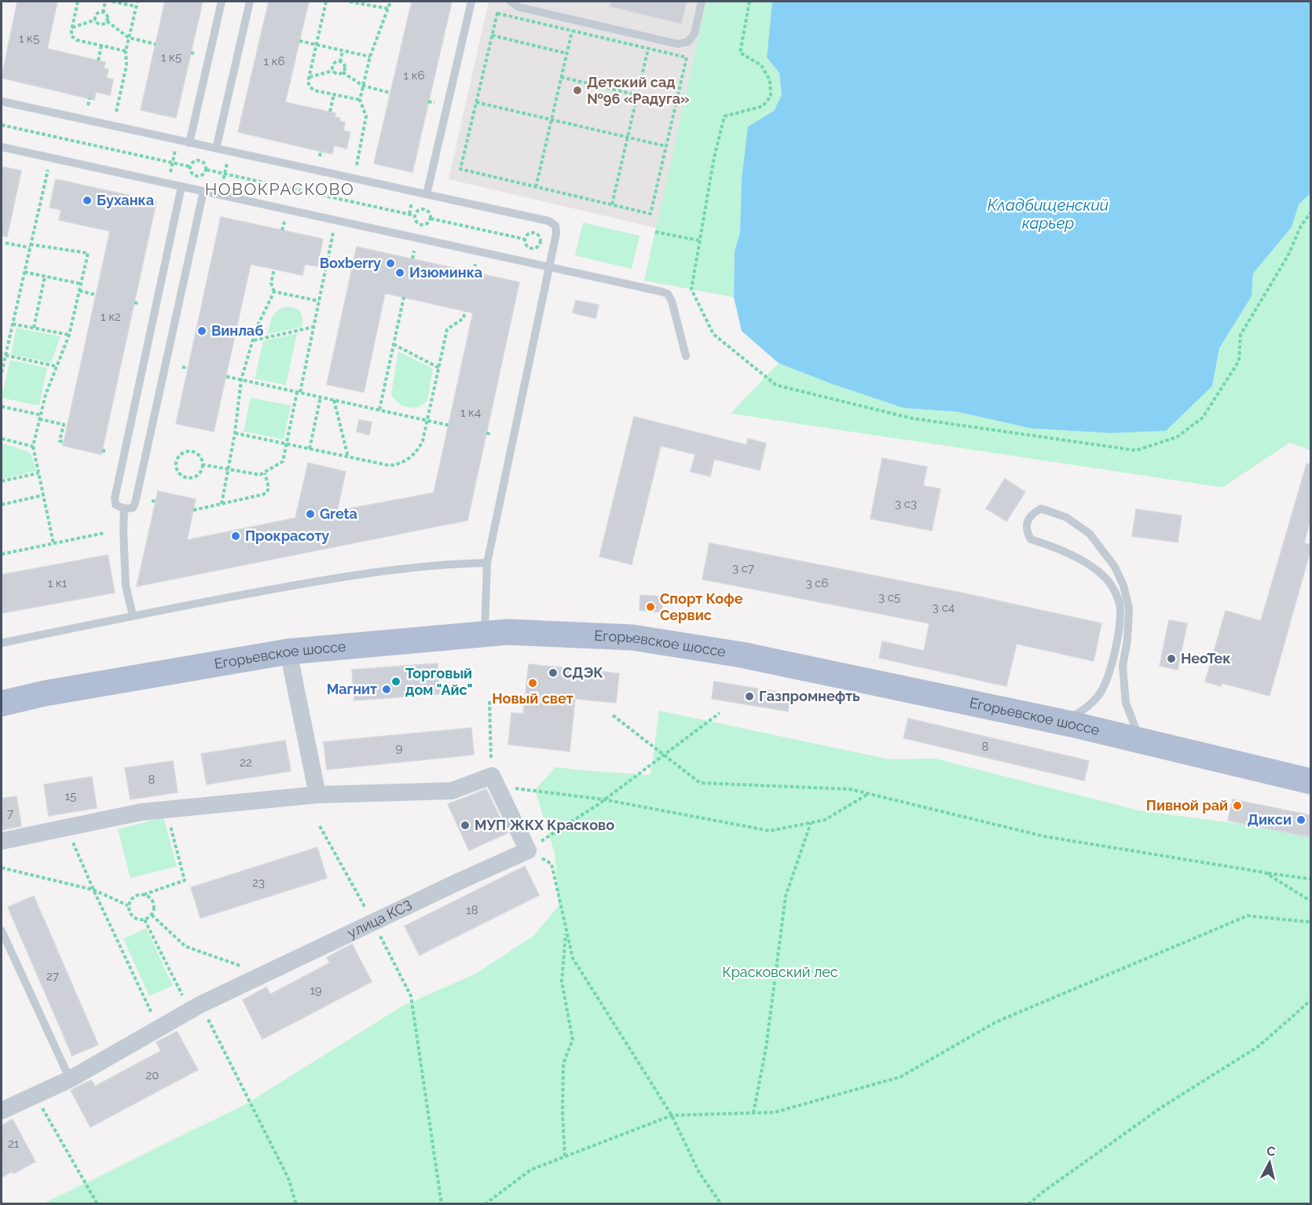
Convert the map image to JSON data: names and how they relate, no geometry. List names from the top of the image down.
{
  "streets": {
    "main road": ["Егорьевское шоссе"],
    "street": ["улица КСЗ"]
  },
  "districts": ["НОВОКРАСКОВО"],
  "water": ["Кладбищенский карьер"],
  "parks": ["Красковский лес"],
  "places": [
    "Детский сад №96 «Радуга»",
    "Буханка",
    "Boxberry",
    "Изюминка",
    "Винлаб",
    "Greta",
    "Прокрасоту",
    "Спорт Кофе Сервис",
    "НеоТек",
    "СДЭК",
    "Торговый дом \"Айс\"",
    "Новый свет",
    "Магнит",
    "Газпромнефть",
    "Пивной рай",
    "Дикси",
    "МУП ЖКХ Красково"
  ],
  "house_numbers": [
    "1 к5",
    "1 к5",
    "1 к6",
    "1 к6",
    "1 к2",
    "1 к4",
    "3 с3",
    "3 с7",
    "1 к1",
    "3 с6",
    "3 с5",
    "3 с4",
    "8",
    "9",
    "22",
    "8",
    "15",
    "7",
    "23",
    "18",
    "27",
    "19",
    "20",
    "21"
  ],
  "north": "top"
}
